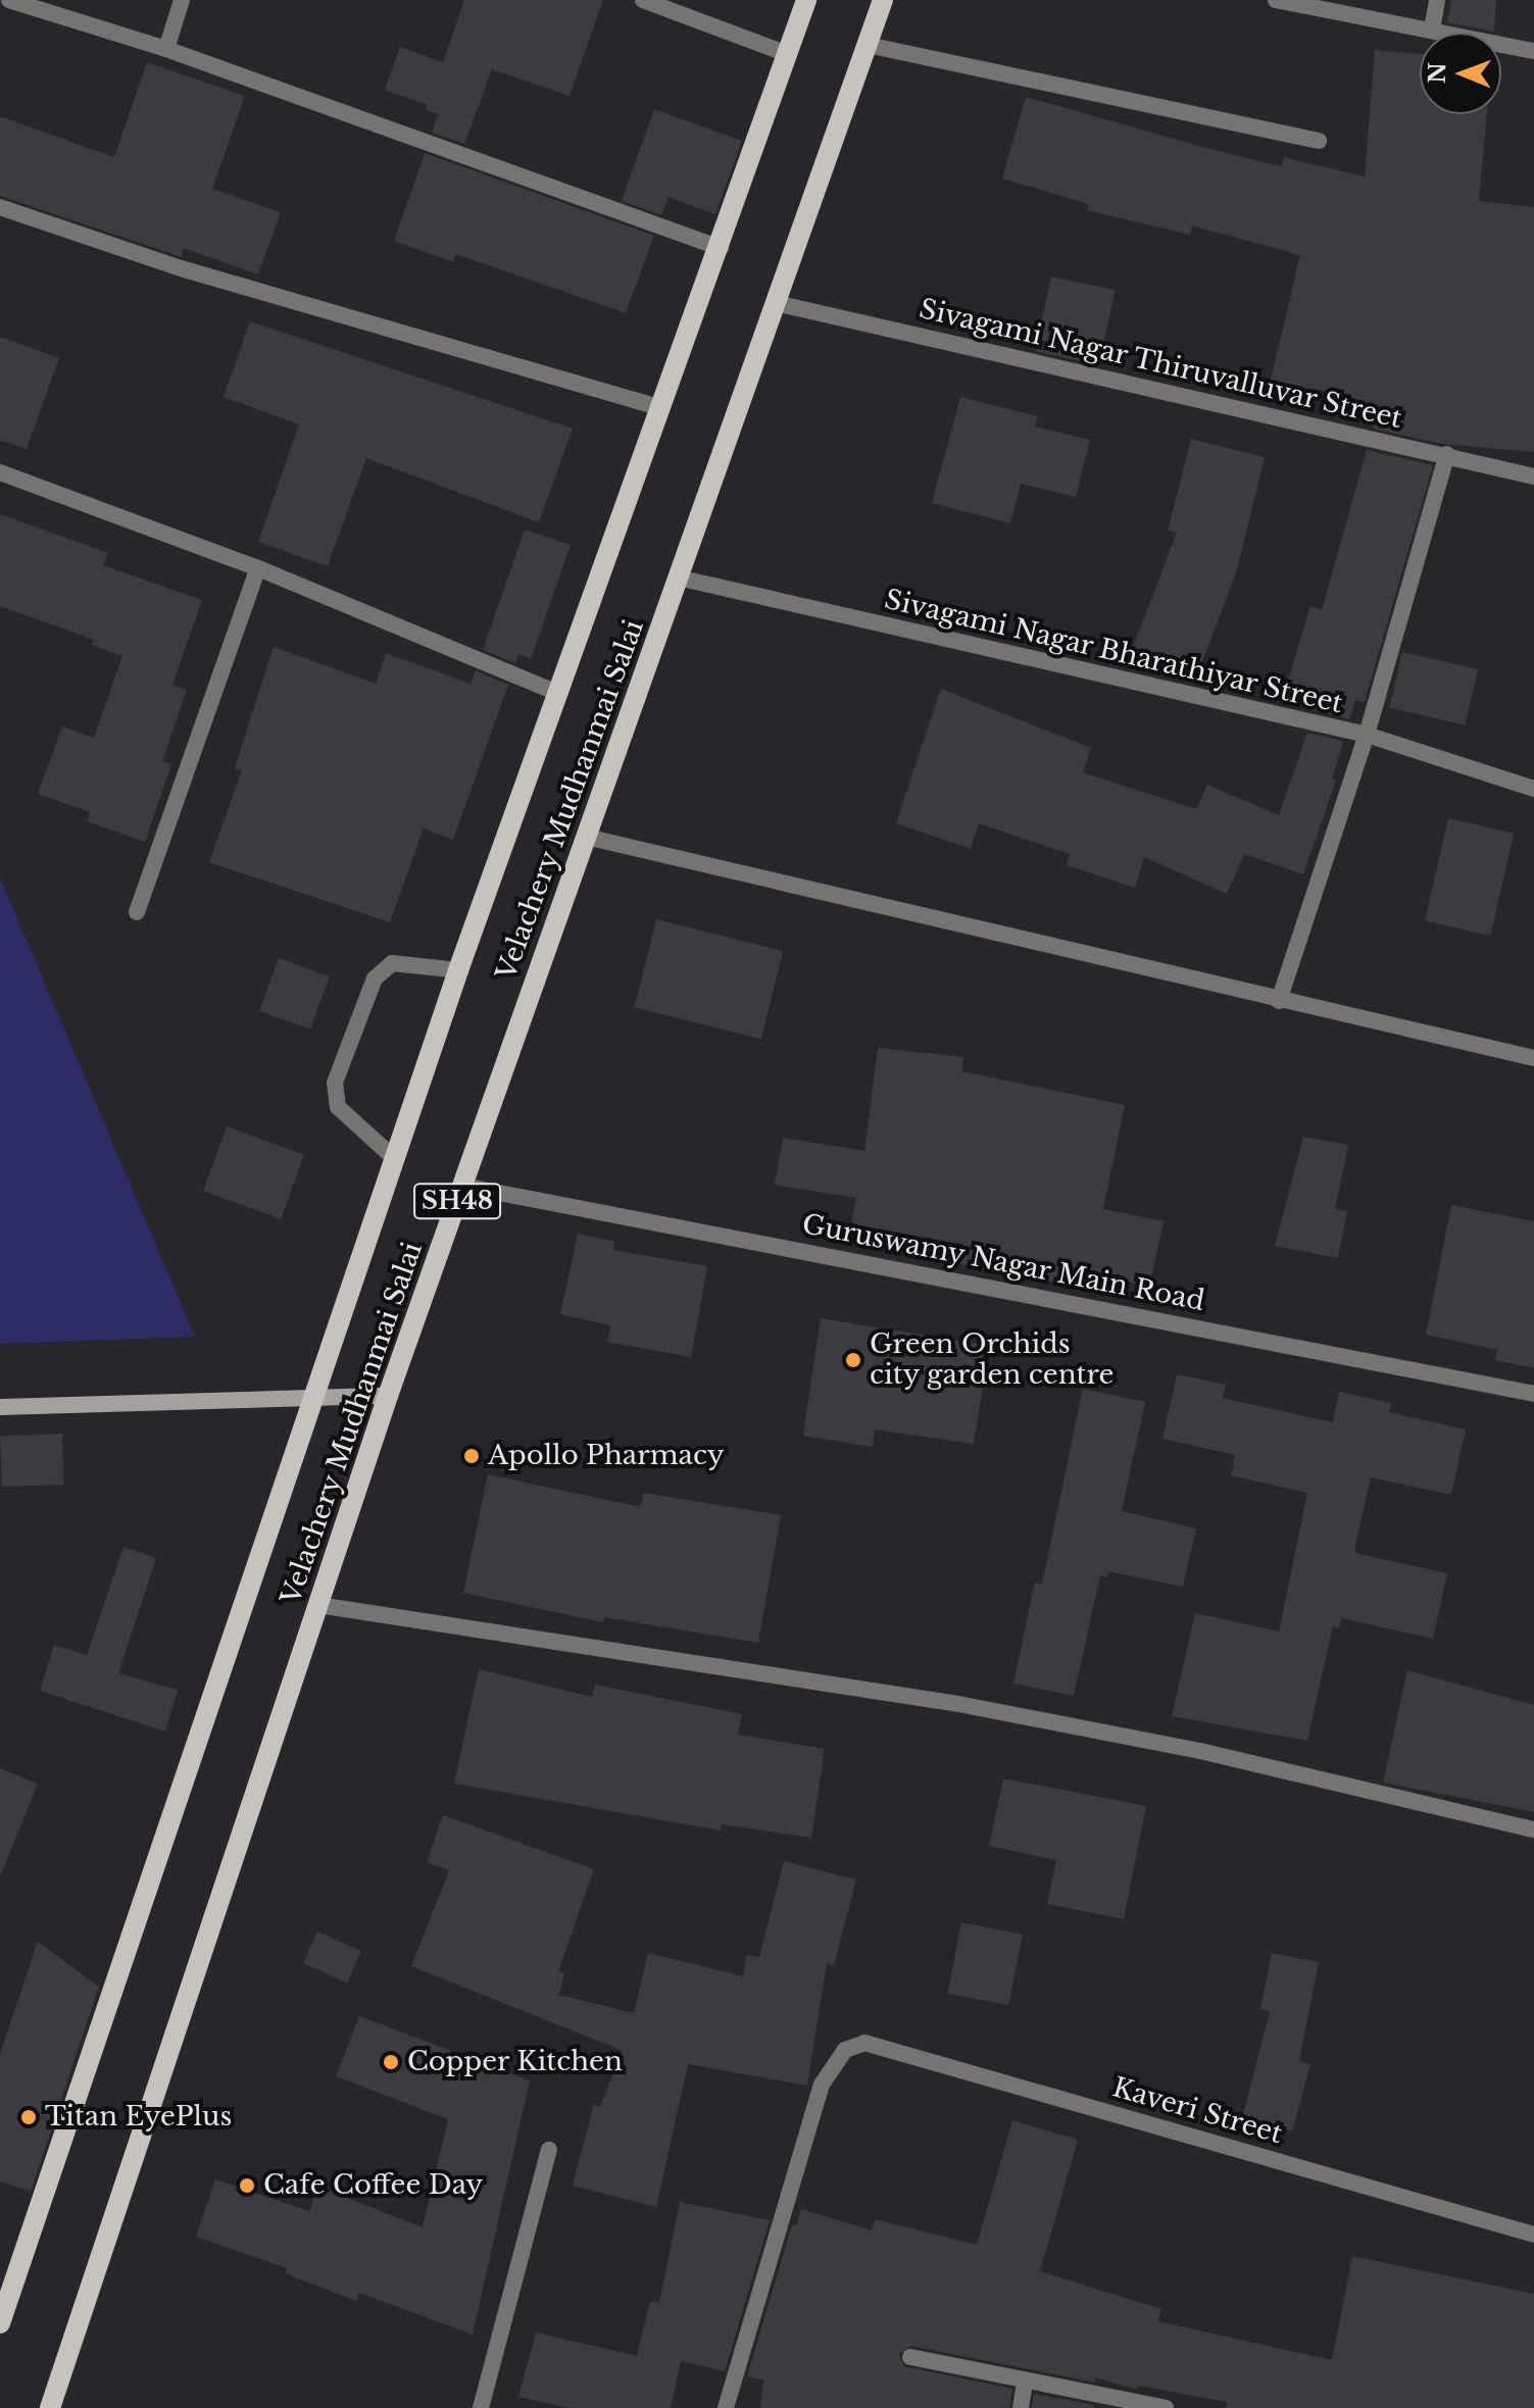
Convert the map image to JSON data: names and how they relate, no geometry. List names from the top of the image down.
{
  "streets": {
    "main road": ["Velachery Mudhanmai Salai", "SH48"],
    "street": [
      "Sivagami Nagar Thiruvalluvar Street",
      "Sivagami Nagar Bharathiyar Street",
      "Guruswamy Nagar Main Road",
      "Kaveri Street"
    ]
  },
  "crossings": [
    ["Sivagami Nagar Thiruvalluvar Street", "Velachery Mudhanmai Salai"],
    ["Sivagami Nagar Bharathiyar Street", "Velachery Mudhanmai Salai"],
    ["Velachery Mudhanmai Salai", "Guruswamy Nagar Main Road"]
  ],
  "places": [
    "Green Orchids city garden centre",
    "Apollo Pharmacy",
    "Copper Kitchen",
    "Titan EyePlus",
    "Cafe Coffee Day"
  ],
  "north": "left"
}
